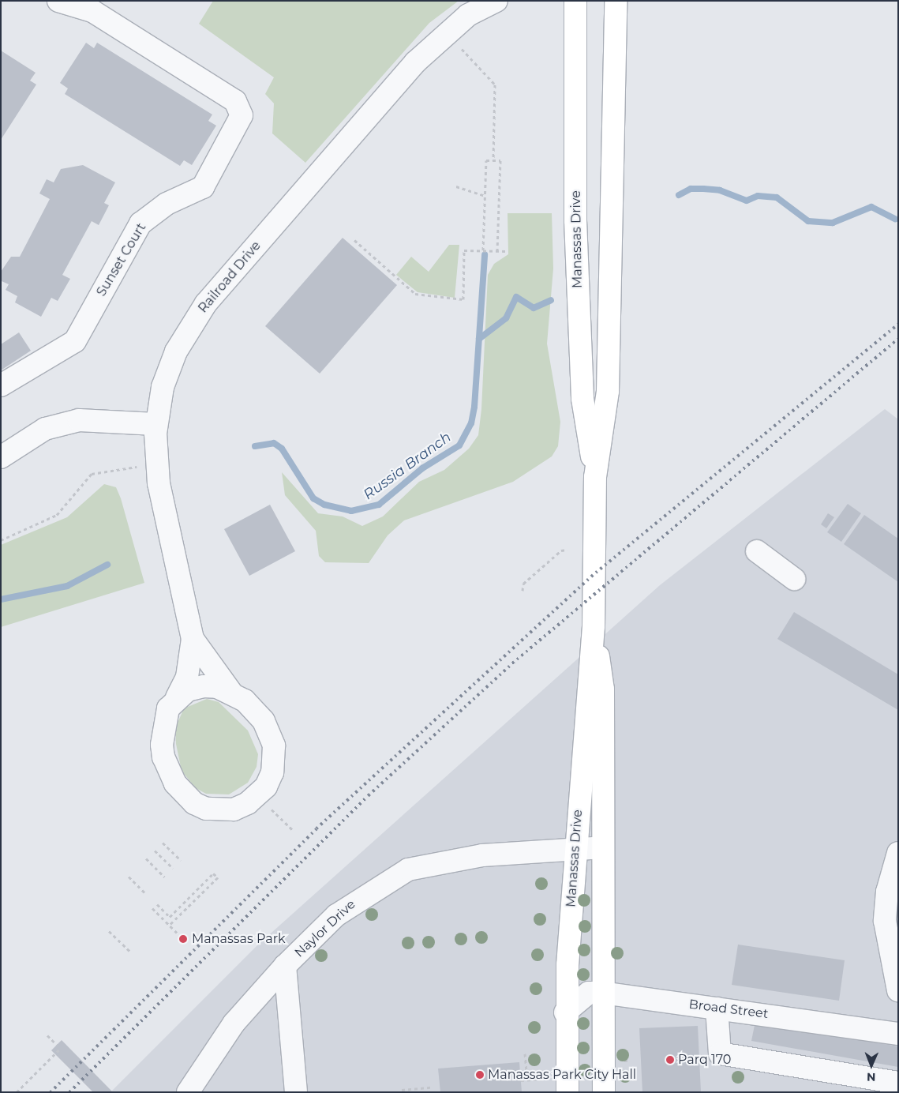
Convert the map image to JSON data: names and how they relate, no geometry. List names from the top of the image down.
{
  "streets": {
    "main road": ["Manassas Drive"],
    "street": [
      "Sunset Court",
      "Railroad Drive",
      "Naylor Drive",
      "Broad Street"
    ]
  },
  "crossings": [
    ["Manassas Drive", "Naylor Drive"],
    ["Manassas Drive", "Broad Street"]
  ],
  "water": ["Russia Branch"],
  "places": ["Manassas Park", "Parq 170", "Manassas Park City Hall"],
  "north": "bottom"
}
